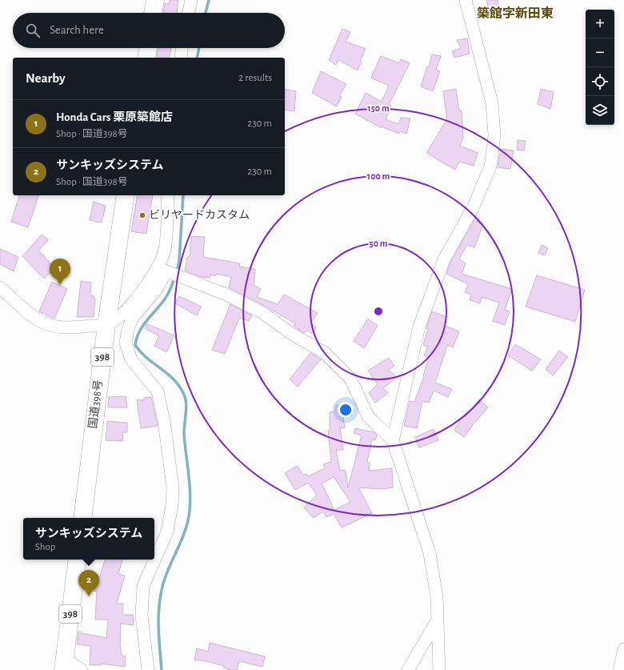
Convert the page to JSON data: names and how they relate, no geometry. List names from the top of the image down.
{
  "streets": {
    "highway": ["398", "国道398号"]
  },
  "districts": ["築館字新田東"],
  "places": ["ビリヤードカスタム"],
  "page": {
    "map_buttons": ["+", "−"],
    "search": "Search here",
    "heading": ["Nearby", "2 results"],
    "list": [
      {
        "mark": "1",
        "name": "Honda Cars 栗原築館店",
        "note": "Shop · 国道398号",
        "value": "230 m"
      },
      {
        "mark": "2",
        "name": "サンキッズシステム",
        "note": "Shop · 国道398号",
        "value": "230 m"
      }
    ],
    "pins": ["1", "2"],
    "popup": ["サンキッズシステム", "Shop"]
  },
  "rings": ["150 m", "100 m", "50 m"]
}
